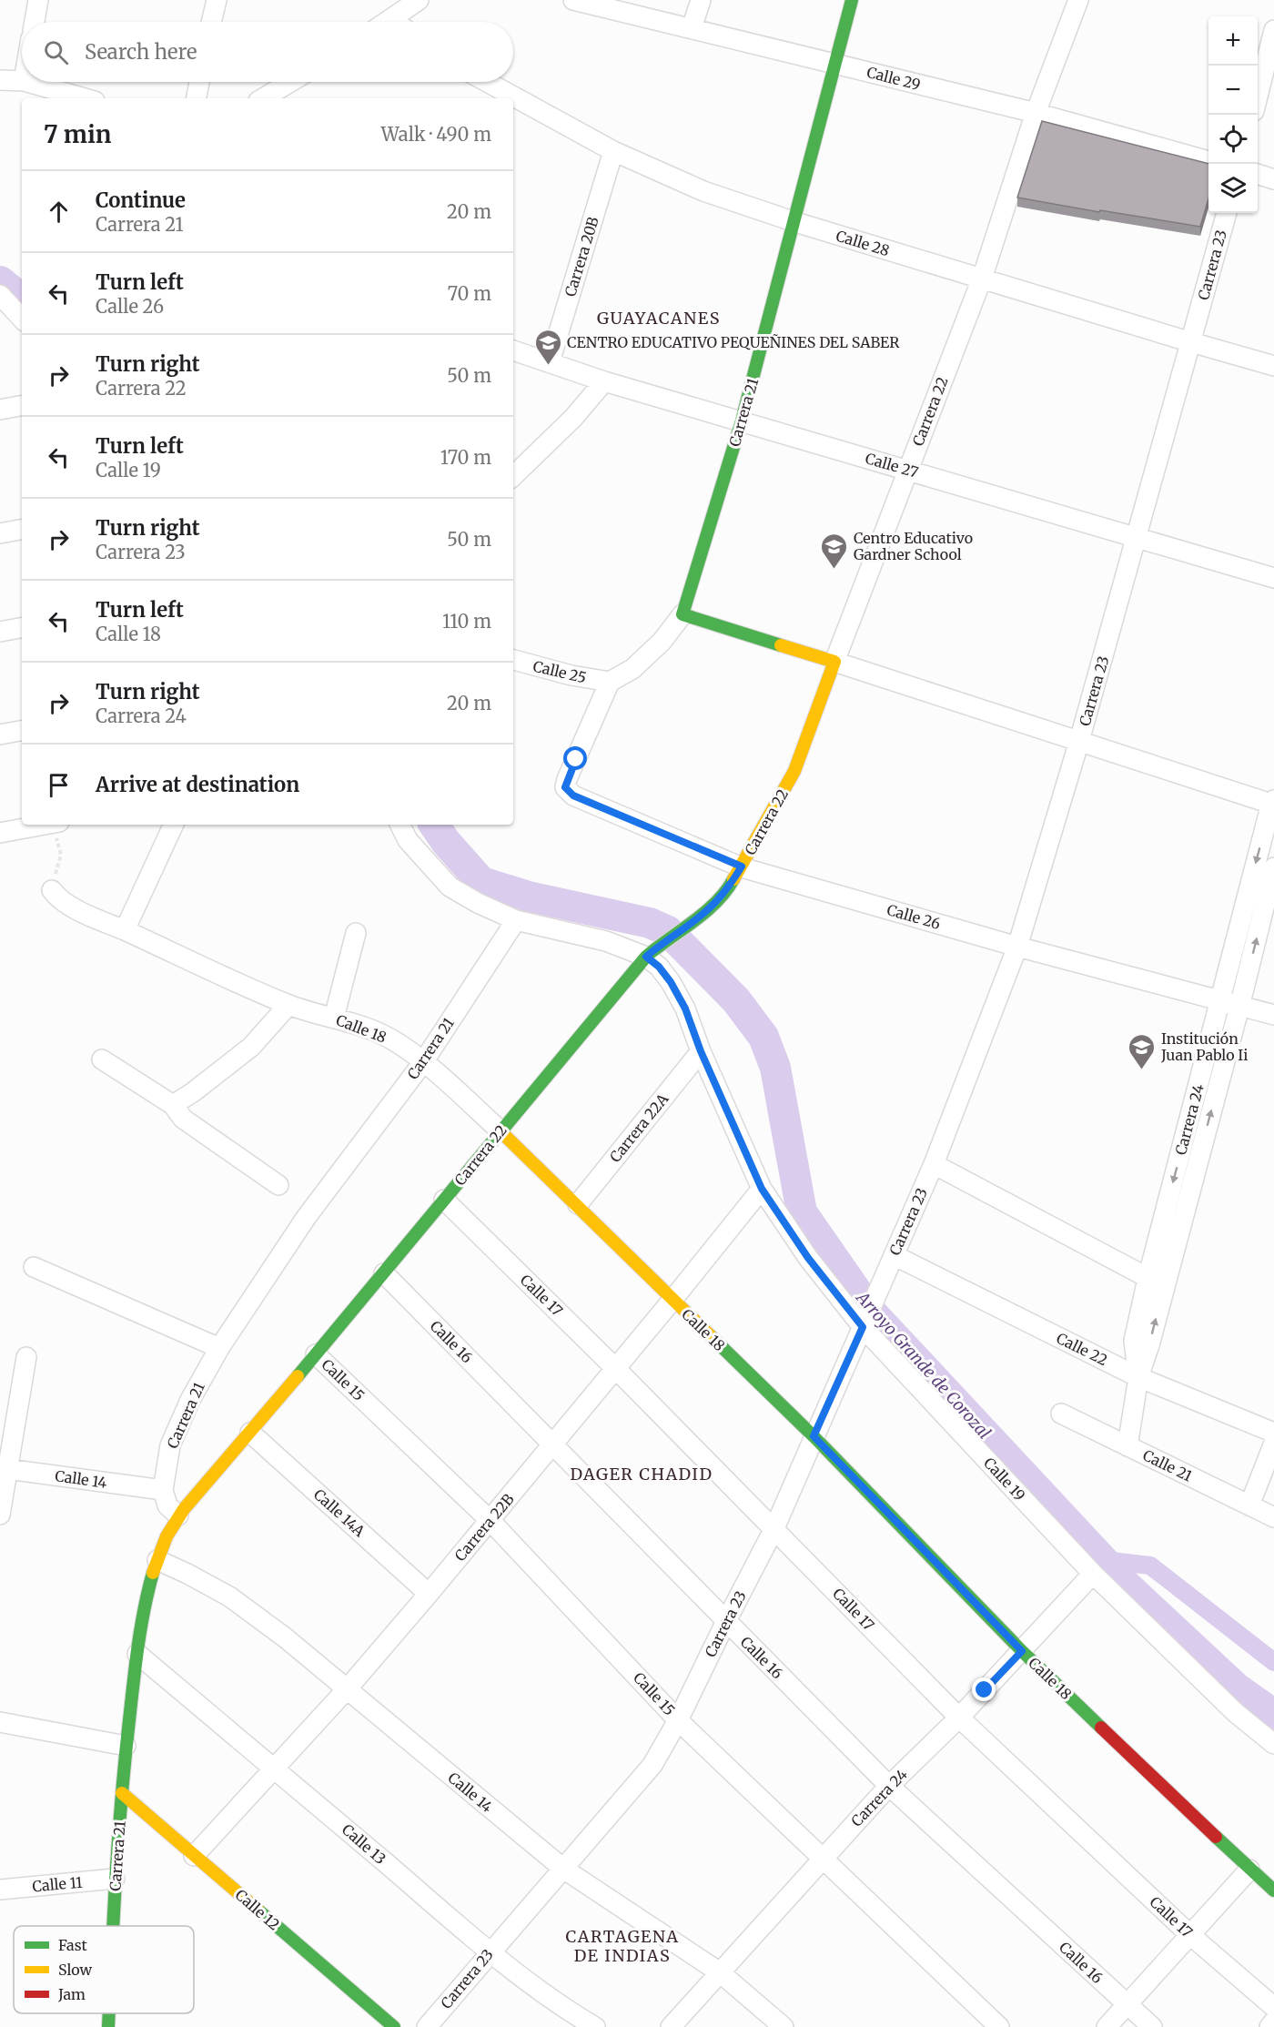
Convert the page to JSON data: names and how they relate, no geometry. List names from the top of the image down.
{
  "streets": {
    "street": [
      "Calle 29",
      "Calle 28",
      "Carrera 20B",
      "Carrera 23",
      "Carrera 22",
      "Carrera 21",
      "Calle 27",
      "Calle 25",
      "Calle 26",
      "Calle 18",
      "Carrera 24",
      "Carrera 22A",
      "Calle 17",
      "Calle 16",
      "Calle 22",
      "Calle 15",
      "Calle 21",
      "Calle 14",
      "Calle 19",
      "Calle 14A",
      "Carrera 22B",
      "Calle 13",
      "Calle 11",
      "Calle 12"
    ]
  },
  "crossings": [
    ["Calle 29", "Carrera 22"],
    ["Calle 29", "Carrera 21"],
    ["Calle 28", "Carrera 20B"],
    ["Calle 28", "Carrera 23"],
    ["Calle 28", "Carrera 22"],
    ["Calle 28", "Carrera 21"],
    ["Carrera 20B", "Calle 27"],
    ["Carrera 23", "Calle 27"],
    ["Carrera 23", "Calle 26"],
    ["Carrera 23", "Calle 18"],
    ["Carrera 23", "Calle 17"],
    ["Carrera 23", "Calle 16"],
    ["Carrera 23", "Calle 22"],
    ["Carrera 23", "Calle 15"],
    ["Carrera 23", "Calle 14"],
    ["Carrera 23", "Calle 19"],
    ["Carrera 23", "Calle 13"],
    ["Carrera 22", "Carrera 21"],
    ["Carrera 22", "Calle 27"],
    ["Carrera 22", "Calle 26"],
    ["Carrera 22", "Calle 18"],
    ["Carrera 22", "Calle 17"],
    ["Carrera 22", "Calle 16"],
    ["Carrera 22", "Calle 15"],
    ["Carrera 22", "Calle 19"],
    ["Carrera 22", "Calle 14A"],
    ["Carrera 21", "Calle 27"],
    ["Carrera 21", "Calle 25"],
    ["Carrera 21", "Calle 26"],
    ["Carrera 21", "Calle 18"],
    ["Carrera 21", "Calle 14"],
    ["Carrera 21", "Calle 13"],
    ["Carrera 21", "Calle 11"],
    ["Carrera 21", "Calle 12"],
    ["Calle 25", "Calle 26"],
    ["Calle 26", "Carrera 24"],
    ["Calle 18", "Carrera 24"],
    ["Calle 18", "Carrera 22A"],
    ["Calle 18", "Carrera 22B"],
    ["Carrera 24", "Calle 17"],
    ["Carrera 24", "Calle 16"],
    ["Carrera 24", "Calle 22"],
    ["Carrera 24", "Calle 15"],
    ["Carrera 24", "Calle 21"],
    ["Carrera 24", "Calle 14"],
    ["Carrera 24", "Calle 19"],
    ["Carrera 22A", "Calle 19"],
    ["Calle 17", "Carrera 22B"],
    ["Calle 16", "Carrera 22B"],
    ["Calle 15", "Carrera 22B"],
    ["Calle 14", "Carrera 22B"],
    ["Calle 19", "Carrera 22B"],
    ["Calle 14A", "Carrera 22B"],
    ["Carrera 22B", "Calle 13"],
    ["Carrera 22B", "Calle 12"]
  ],
  "districts": ["GUAYACANES", "DAGER CHADID", "CARTAGENA DE INDIAS"],
  "water": ["Arroyo Grande de Corozal"],
  "places": {
    "school or university": ["CENTRO EDUCATIVO PEQUEÑINES DEL SABER", "Centro Educativo Gardner School", "Institución Juan Pablo Ii"]
  },
  "legend": ["Fast", "Slow", "Jam"],
  "page": {
    "map_buttons": ["+", "−"],
    "search": "Search here",
    "heading": ["7 min", "Walk · 490 m"],
    "list": [
      ["Continue", "Carrera 21", "20 m"],
      ["Turn left", "Calle 26", "70 m"],
      ["Turn right", "Carrera 22", "50 m"],
      ["Turn left", "Calle 19", "170 m"],
      ["Turn right", "Carrera 23", "50 m"],
      ["Turn left", "Calle 18", "110 m"],
      ["Turn right", "Carrera 24", "20 m"],
      "Arrive at destination"
    ]
  }
}
